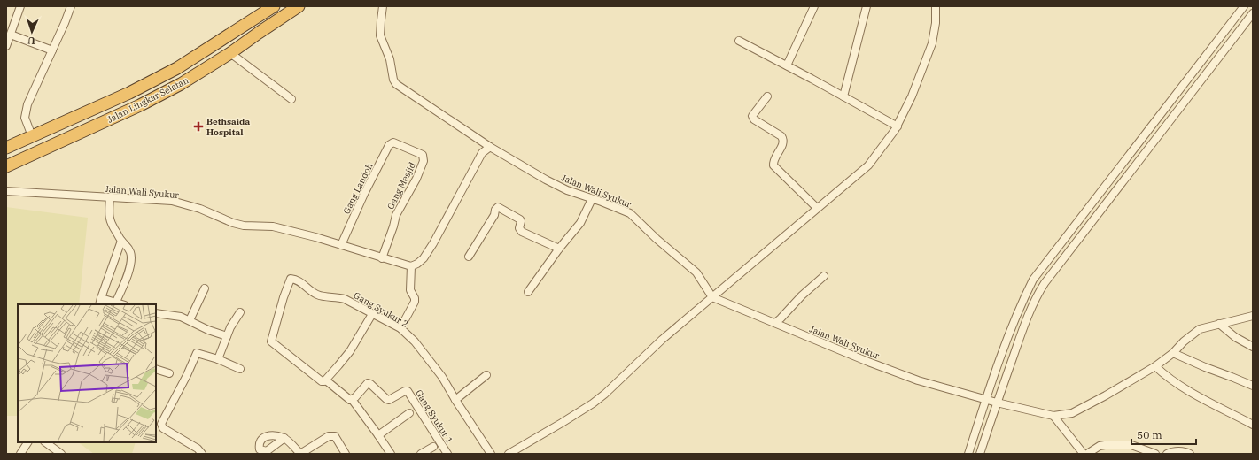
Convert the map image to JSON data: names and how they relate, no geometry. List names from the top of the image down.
{
  "streets": {
    "highway": ["Jalan Lingkar Selatan"],
    "street": [
      "Gang Mesjid",
      "Gang Landoh",
      "Jalan Wali Syukur",
      "Gang Syukur 2",
      "Gang Syukur 1"
    ]
  },
  "crossings": [
    ["Gang Mesjid", "Gang Landoh"],
    ["Gang Mesjid", "Jalan Wali Syukur"],
    ["Gang Landoh", "Jalan Wali Syukur"],
    ["Gang Syukur 2", "Gang Syukur 1"]
  ],
  "places": {
    "health": ["Bethsaida Hospital"]
  },
  "scale_bar": "50 m",
  "north": "bottom"
}
